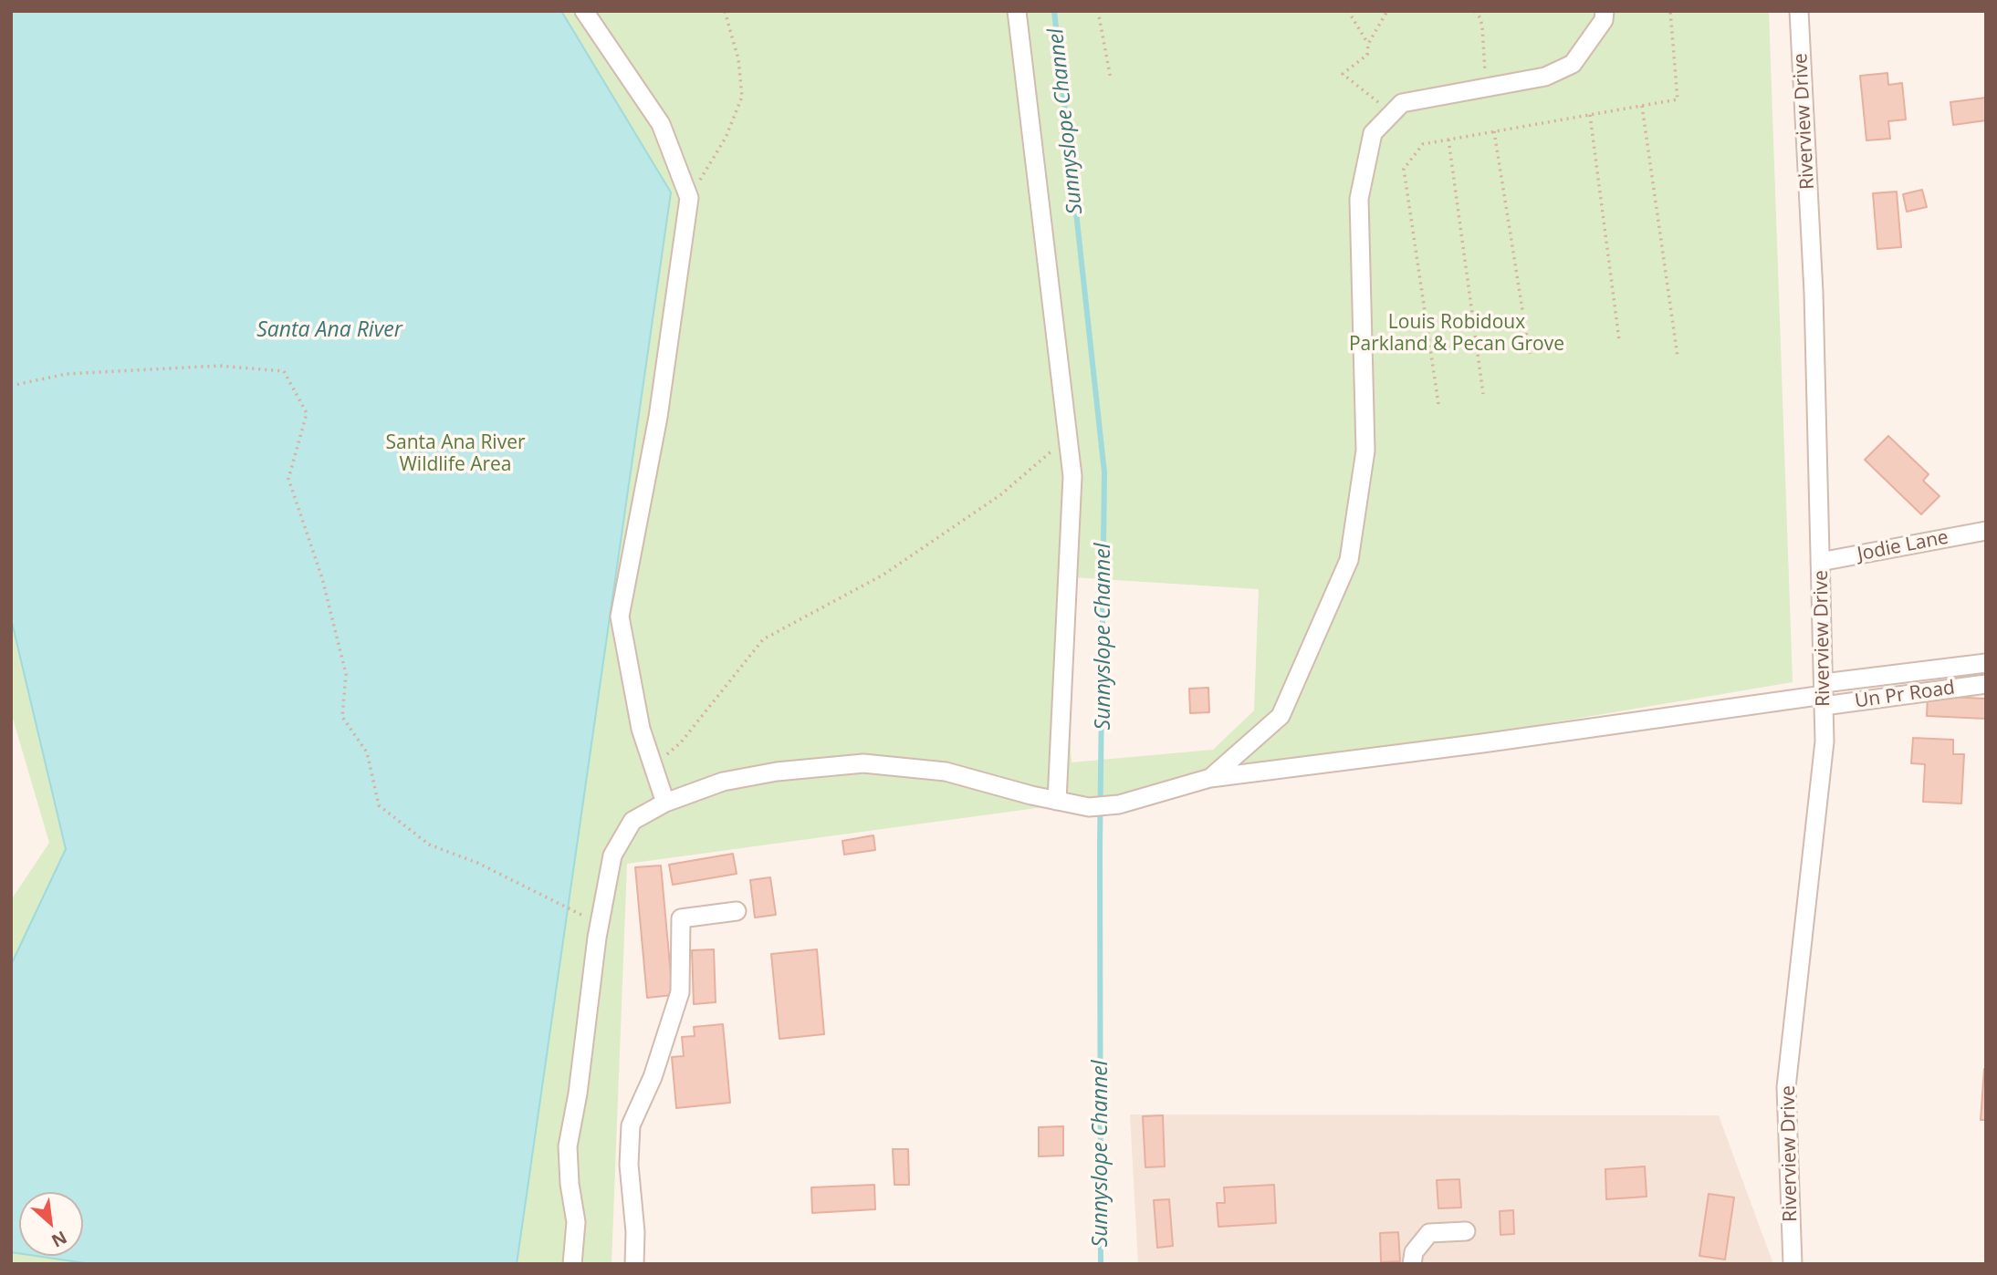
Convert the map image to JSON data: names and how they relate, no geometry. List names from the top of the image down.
{
  "streets": {
    "street": ["Riverview Drive", "Jodie Lane", "Un Pr Road"]
  },
  "crossings": [
    ["Riverview Drive", "Jodie Lane"],
    ["Riverview Drive", "Un Pr Road"]
  ],
  "water": ["Sunnyslope Channel", "Santa Ana River"],
  "parks": ["Louis Robidoux Parkland & Pecan Grove", "Santa Ana River Wildlife Area"],
  "north": "bottom right"
}
